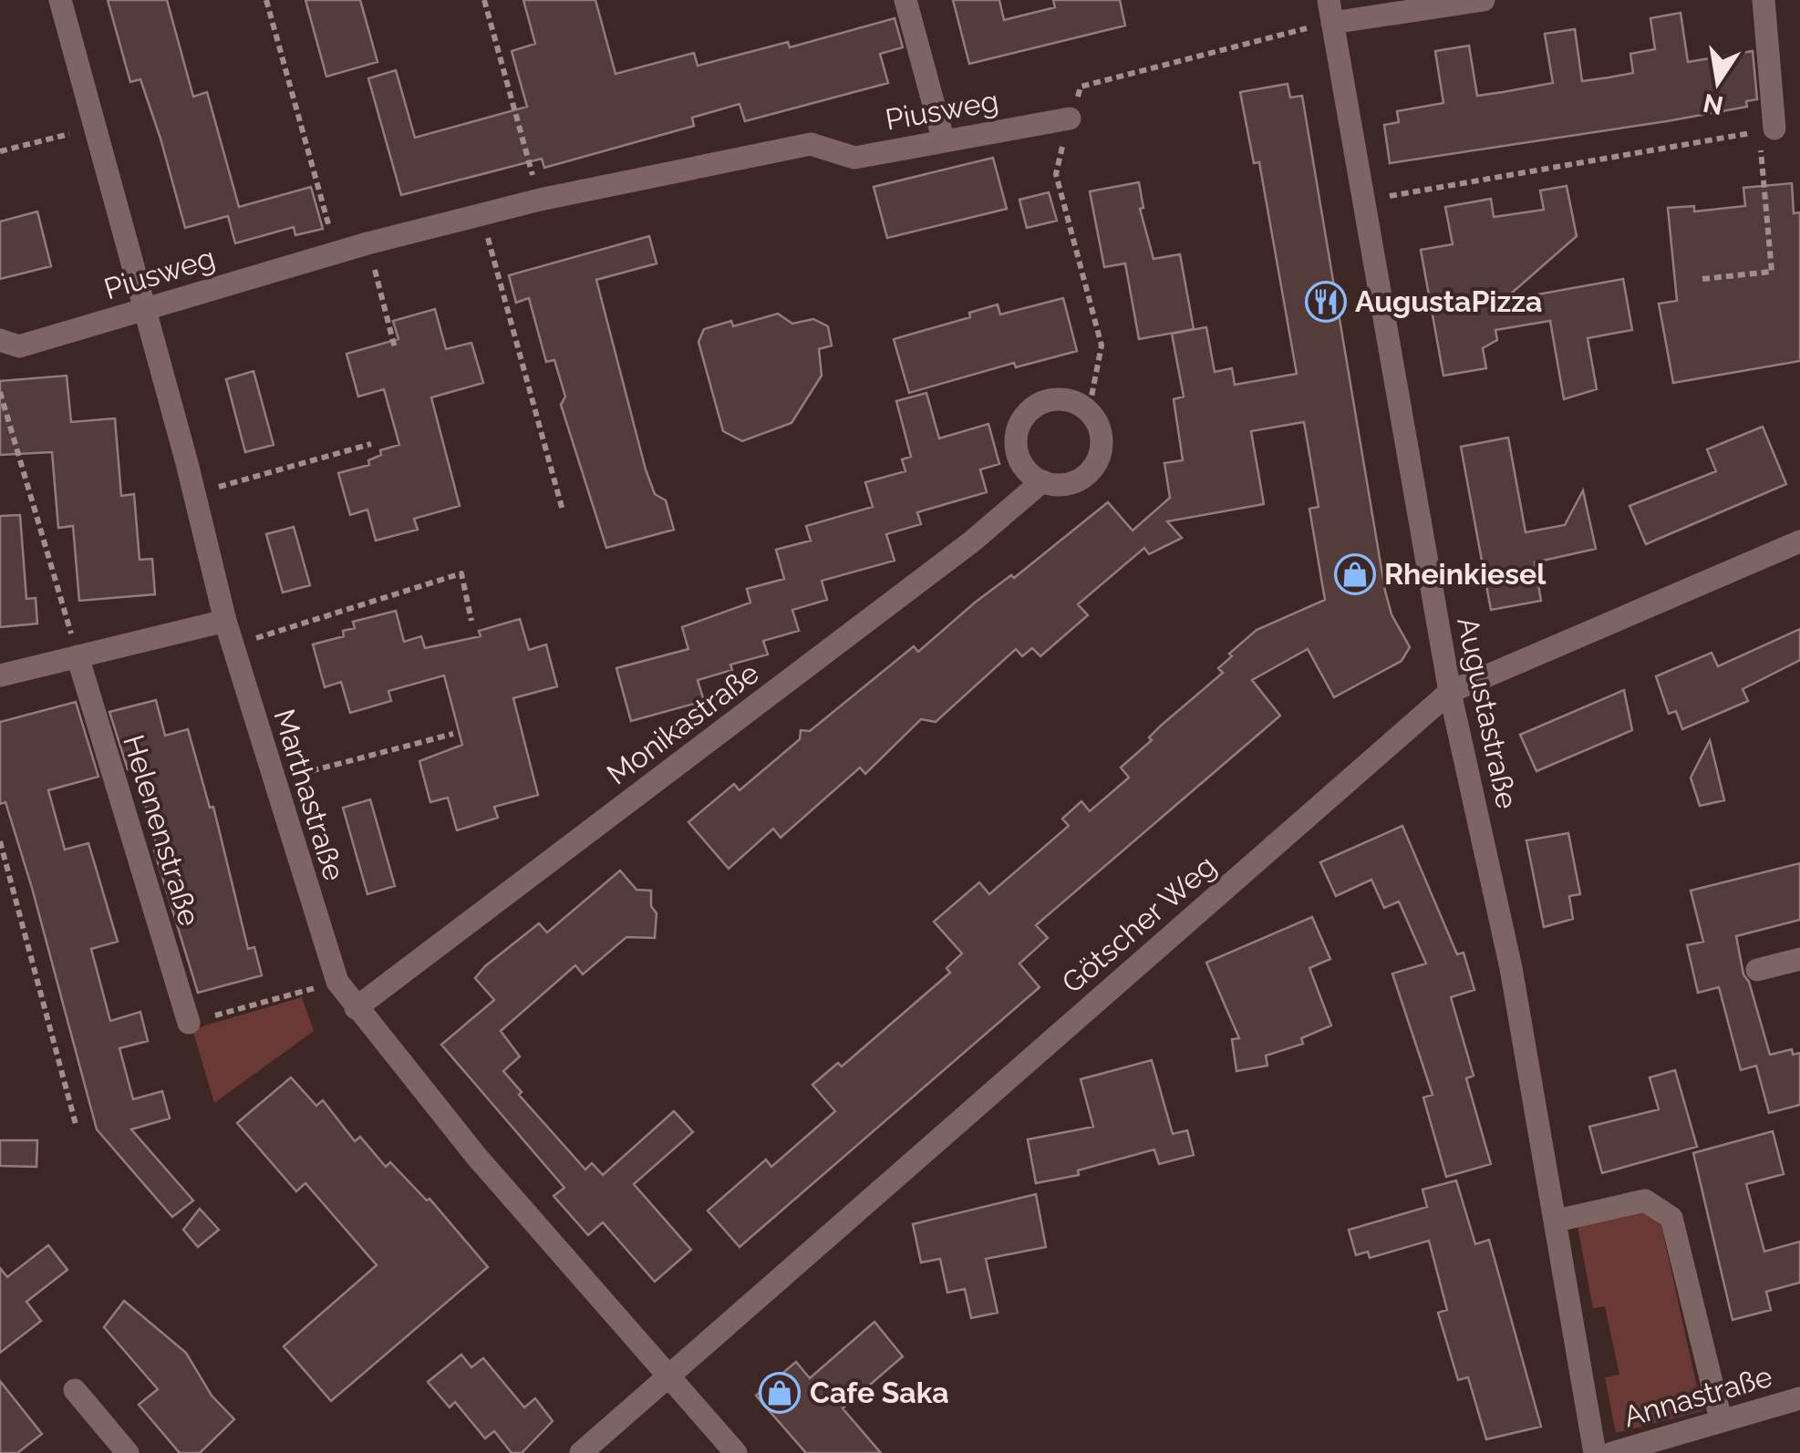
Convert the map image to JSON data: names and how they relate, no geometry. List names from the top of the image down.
{
  "streets": {
    "street": [
      "Piusweg",
      "Augustastraße",
      "Monikastraße",
      "Marthastraße",
      "Helenenstraße",
      "Götscher Weg",
      "Annastraße"
    ]
  },
  "crossings": [
    ["Piusweg", "Marthastraße"],
    ["Augustastraße", "Götscher Weg"],
    ["Monikastraße", "Marthastraße"],
    ["Marthastraße", "Götscher Weg"]
  ],
  "places": {
    "restaurant": ["AugustaPizza"],
    "shop": ["Rheinkiesel", "Cafe Saka"]
  },
  "north": "bottom"
}
